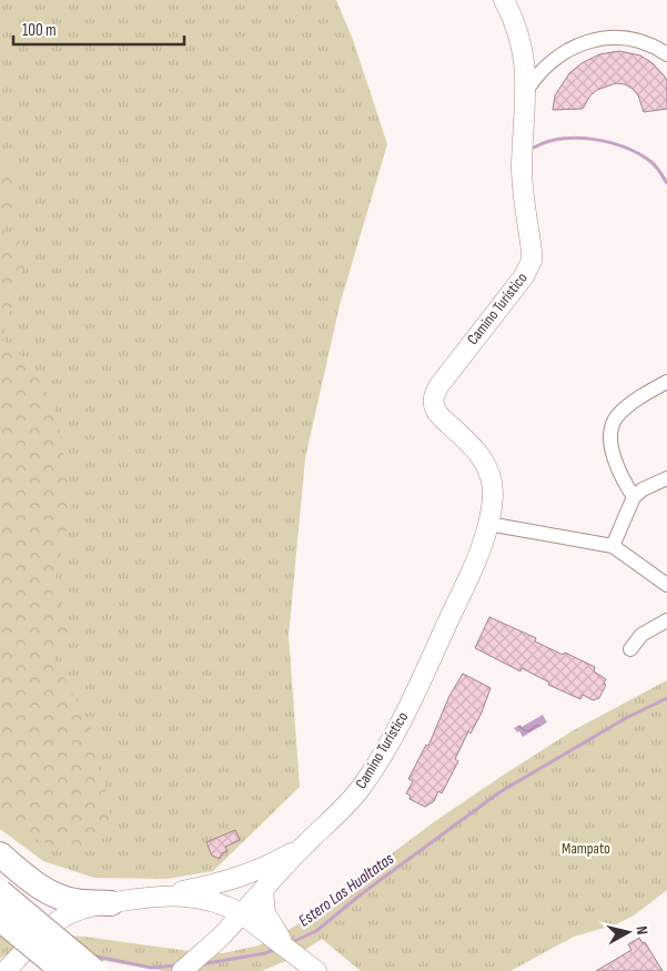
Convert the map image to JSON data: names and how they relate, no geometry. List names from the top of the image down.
{
  "streets": {
    "main road": ["Camino Turístico"]
  },
  "water": ["Estero Las Hualtatas"],
  "parks": ["Mampato"],
  "scale_bar": "100 m",
  "north": "right"
}
